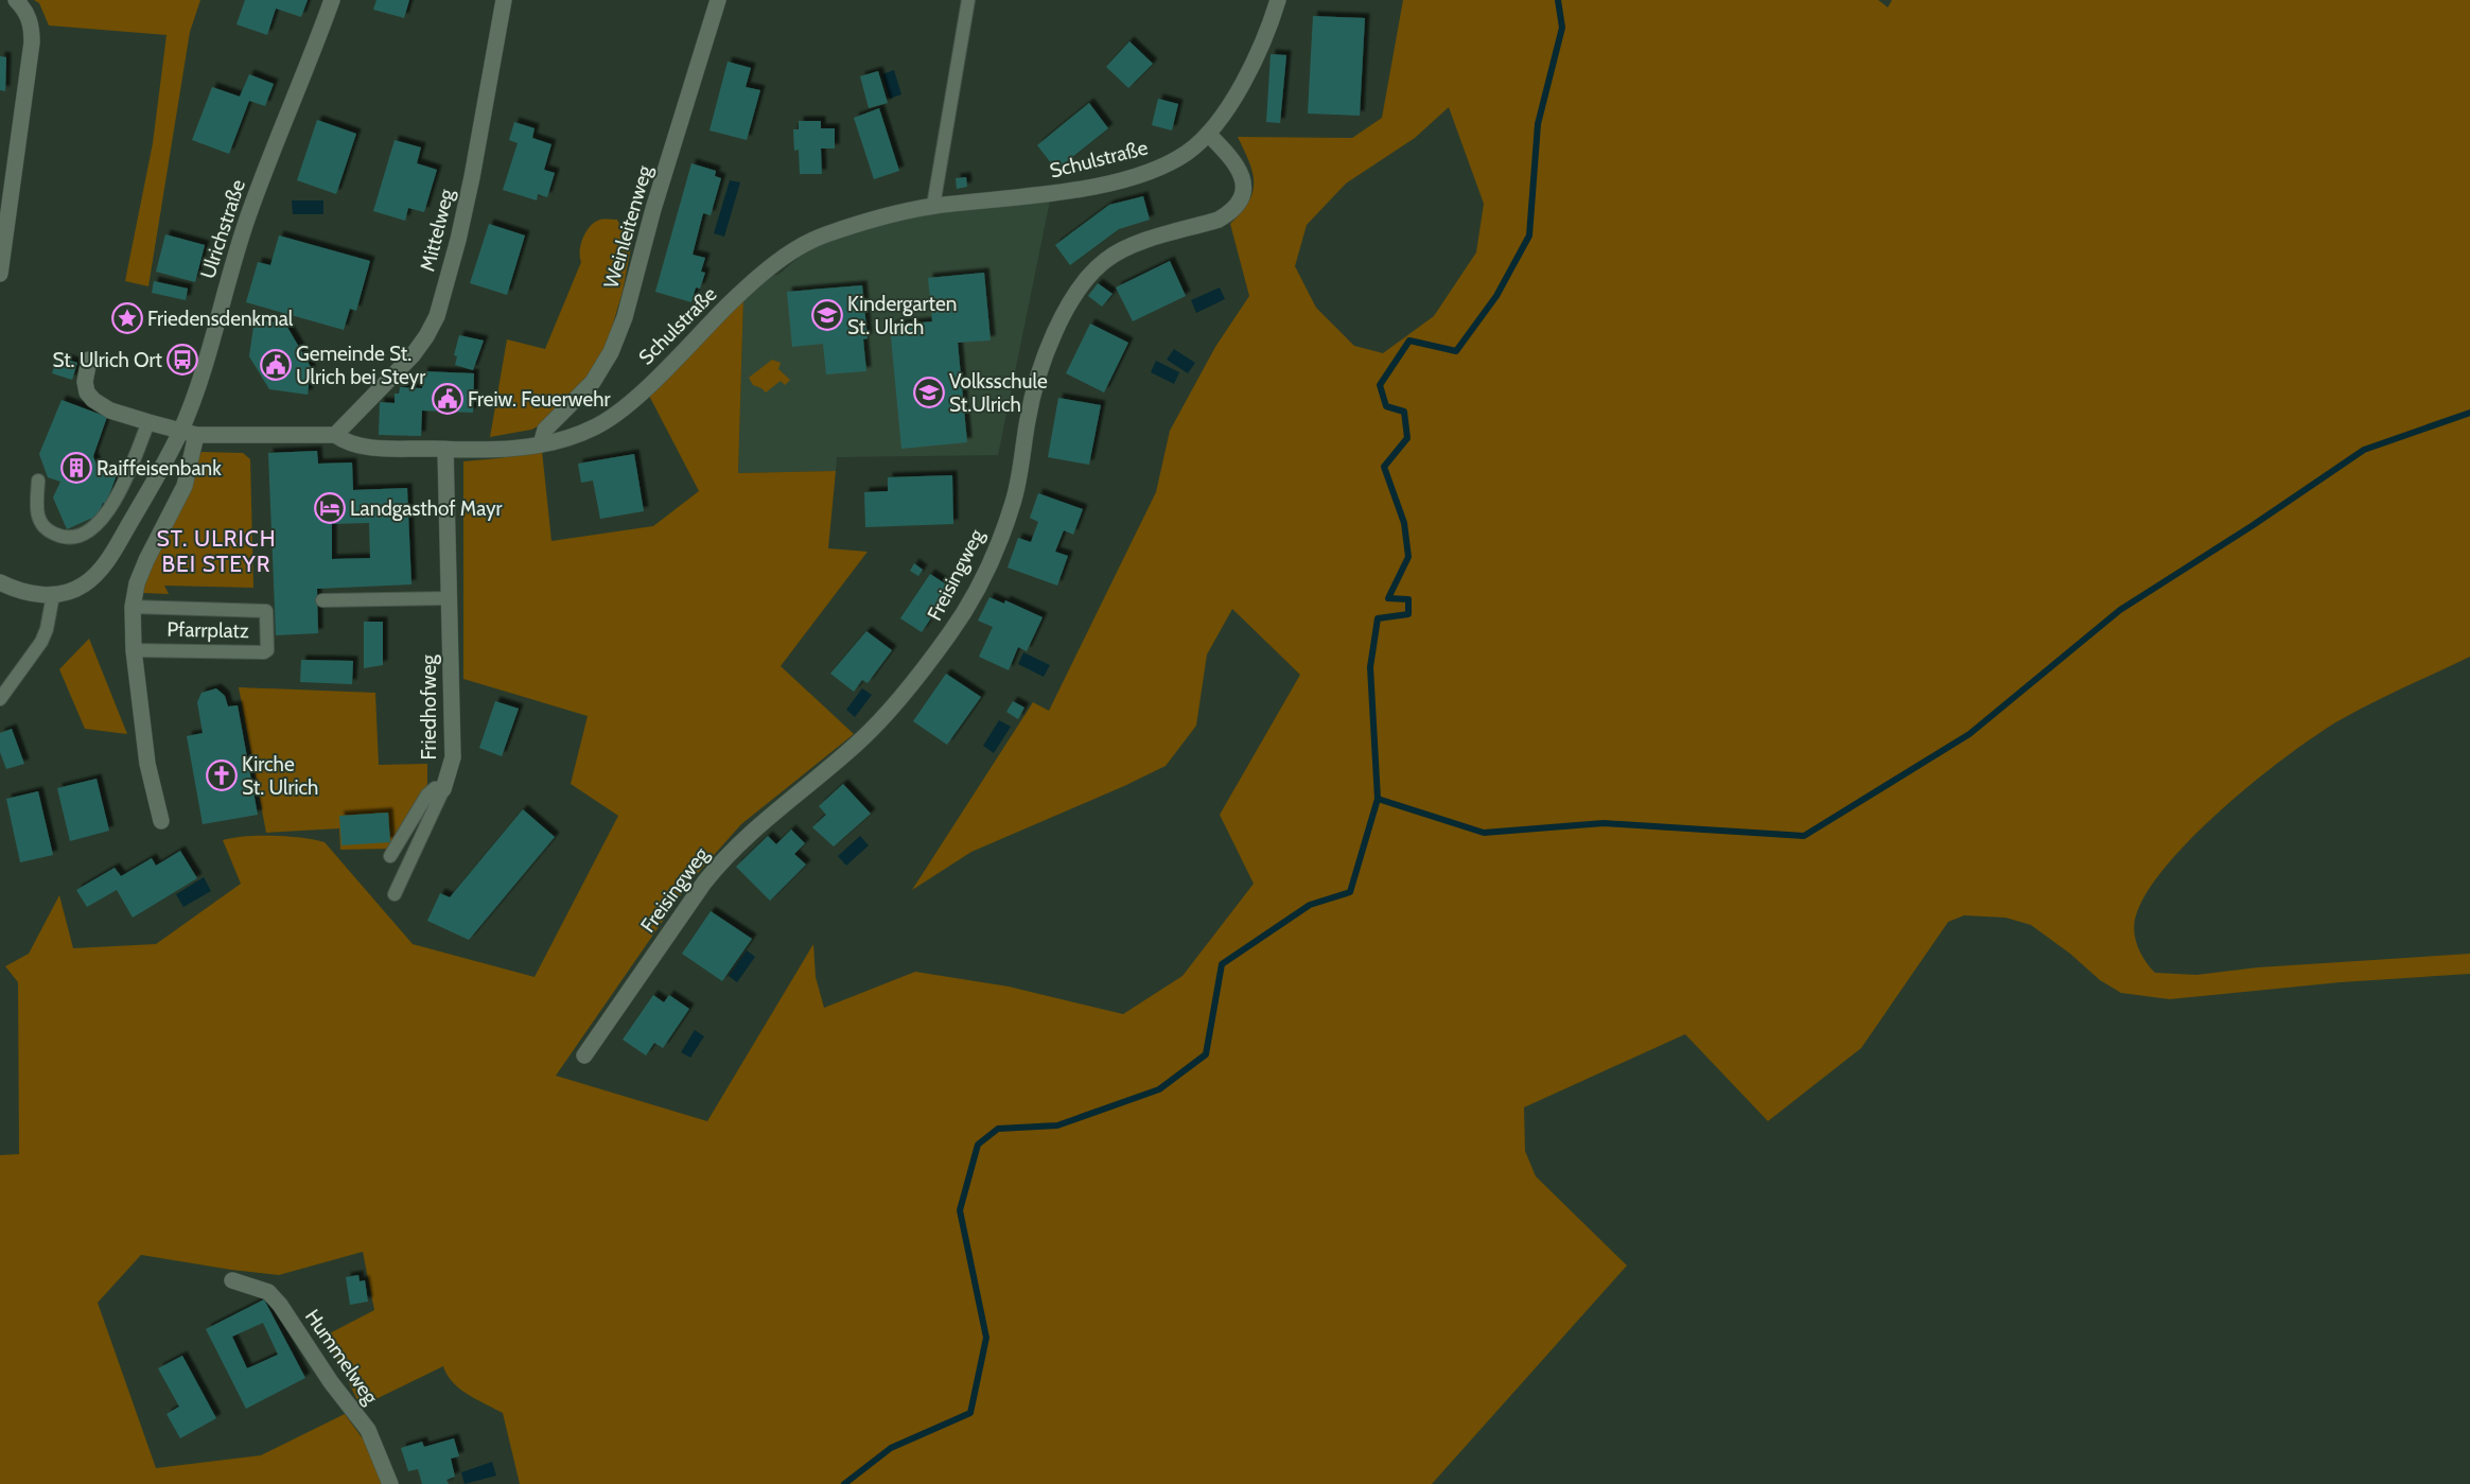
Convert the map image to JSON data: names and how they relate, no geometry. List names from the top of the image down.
{
  "streets": {
    "street": [
      "Schulstraße",
      "Weinleitenweg",
      "Ulrichstraße",
      "Mittelweg",
      "Freisingweg",
      "Friedhofweg",
      "Hummelweg"
    ],
    "lane": ["Pfarrplatz"]
  },
  "crossings": [
    ["Schulstraße", "Weinleitenweg"],
    ["Schulstraße", "Freisingweg"],
    ["Schulstraße", "Friedhofweg"]
  ],
  "districts": ["ST. ULRICH BEI STEYR"],
  "places": {
    "school or university": ["Kindergarten St. Ulrich", "Volksschule St.Ulrich"],
    "place": ["Friedensdenkmal"],
    "bus stop": ["St. Ulrich Ort"],
    "public building": ["Gemeinde St. Ulrich bei Steyr", "Freiw. Feuerwehr"],
    "building": ["Raiffeisenbank"],
    "hotel": ["Landgasthof Mayr"],
    "church": ["Kirche St. Ulrich"]
  }
}
